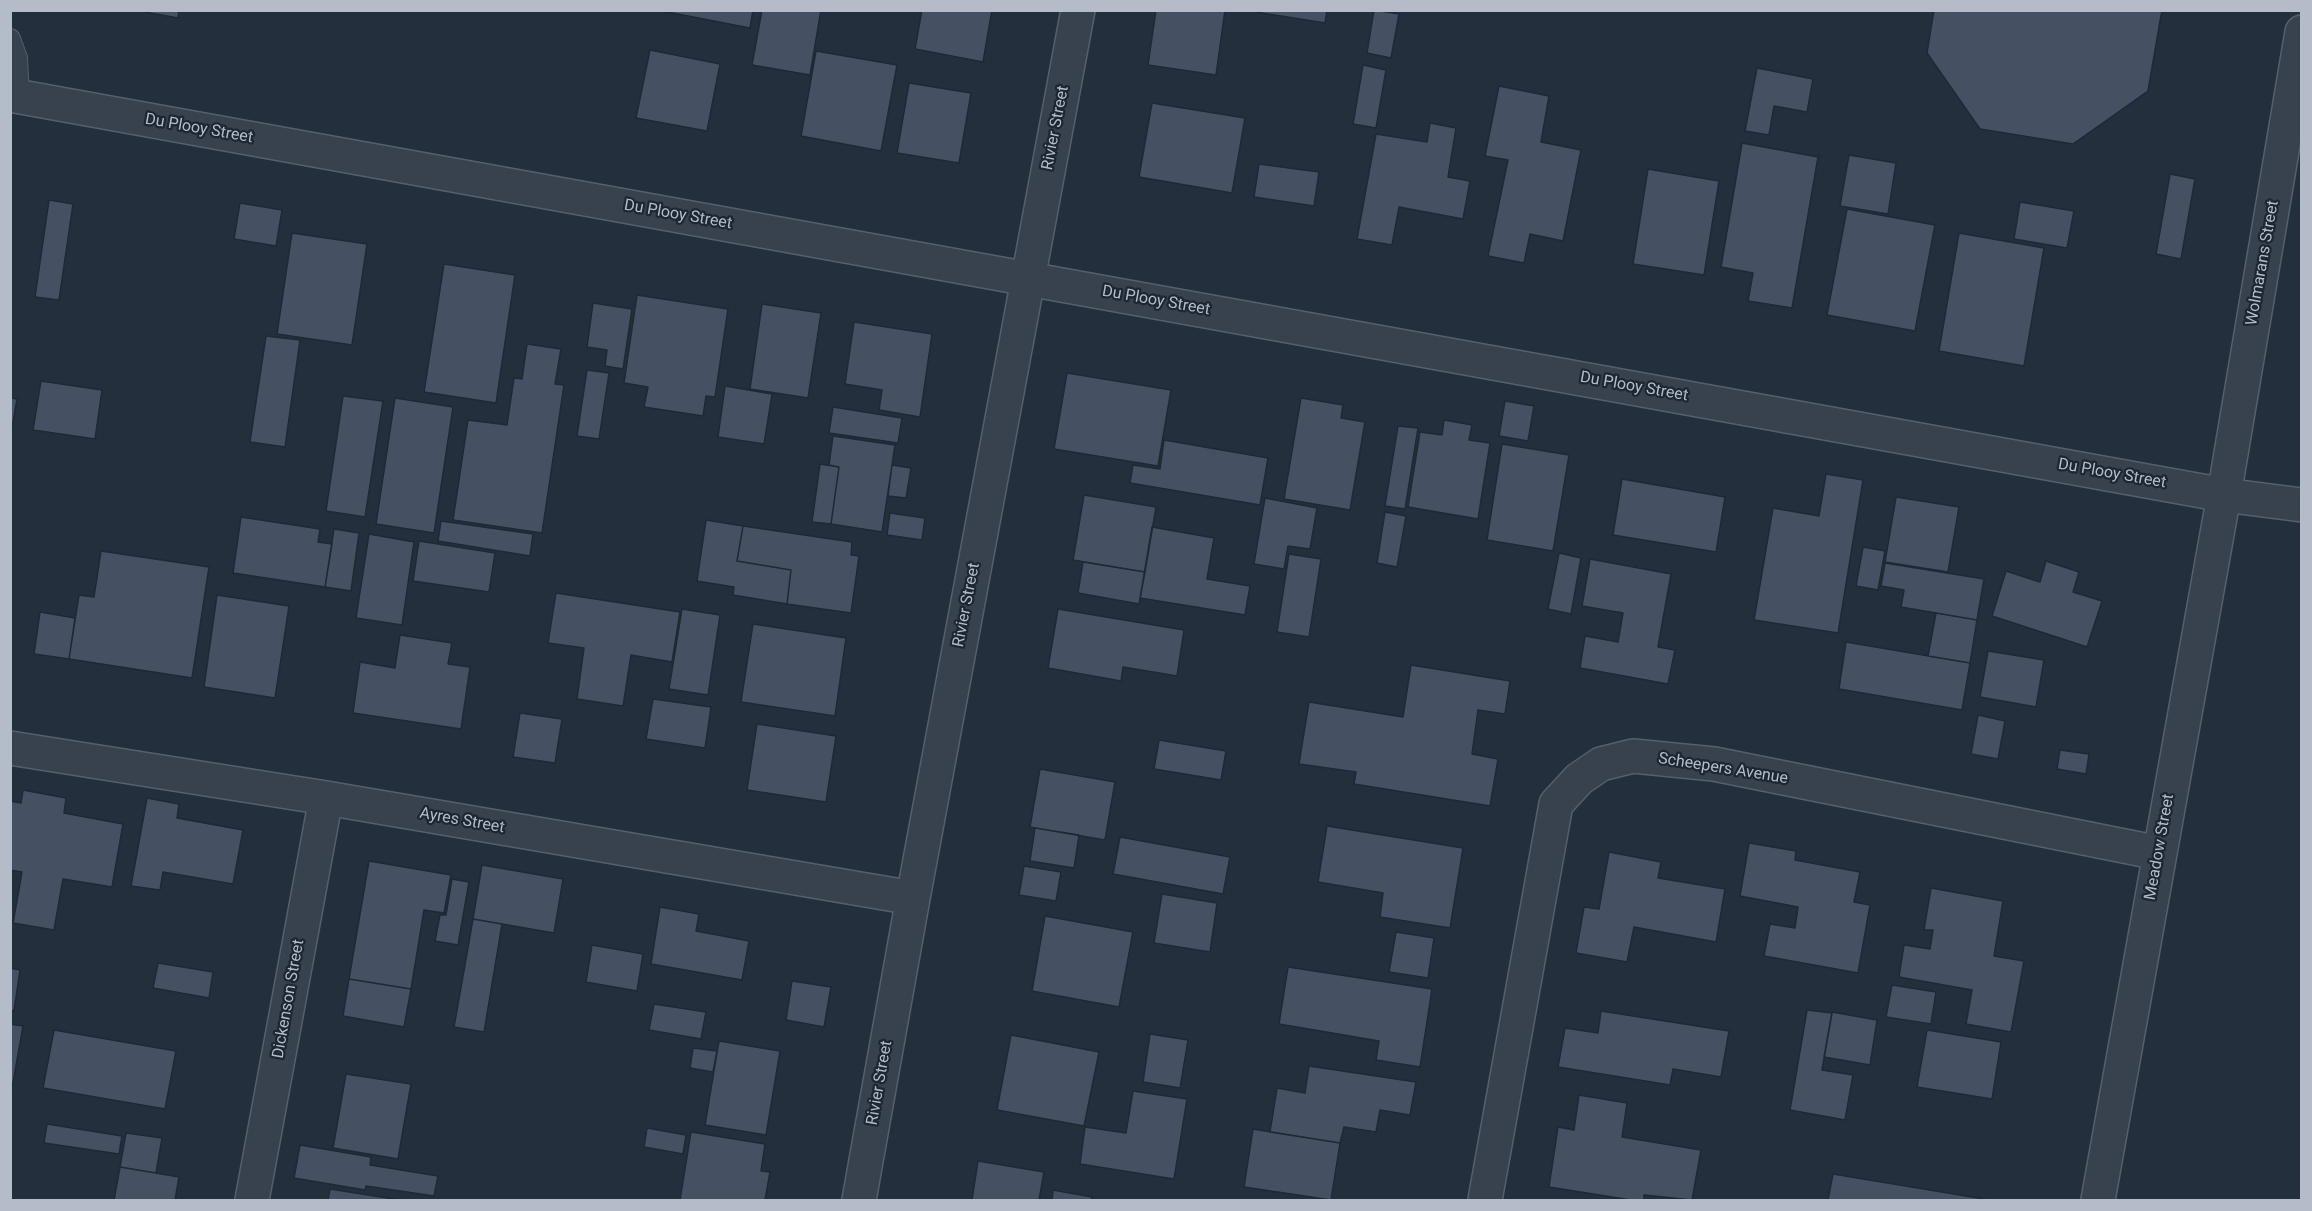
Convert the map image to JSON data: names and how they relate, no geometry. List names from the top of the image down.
{
  "streets": {
    "street": [
      "Rivier Street",
      "Du Plooy Street",
      "Wolmarans Street",
      "Scheepers Avenue",
      "Ayres Street",
      "Meadow Street",
      "Dickenson Street"
    ]
  },
  "crossings": [
    ["Rivier Street", "Du Plooy Street"],
    ["Rivier Street", "Ayres Street"],
    ["Du Plooy Street", "Wolmarans Street"],
    ["Du Plooy Street", "Meadow Street"],
    ["Wolmarans Street", "Meadow Street"],
    ["Scheepers Avenue", "Meadow Street"],
    ["Ayres Street", "Dickenson Street"]
  ]
}
